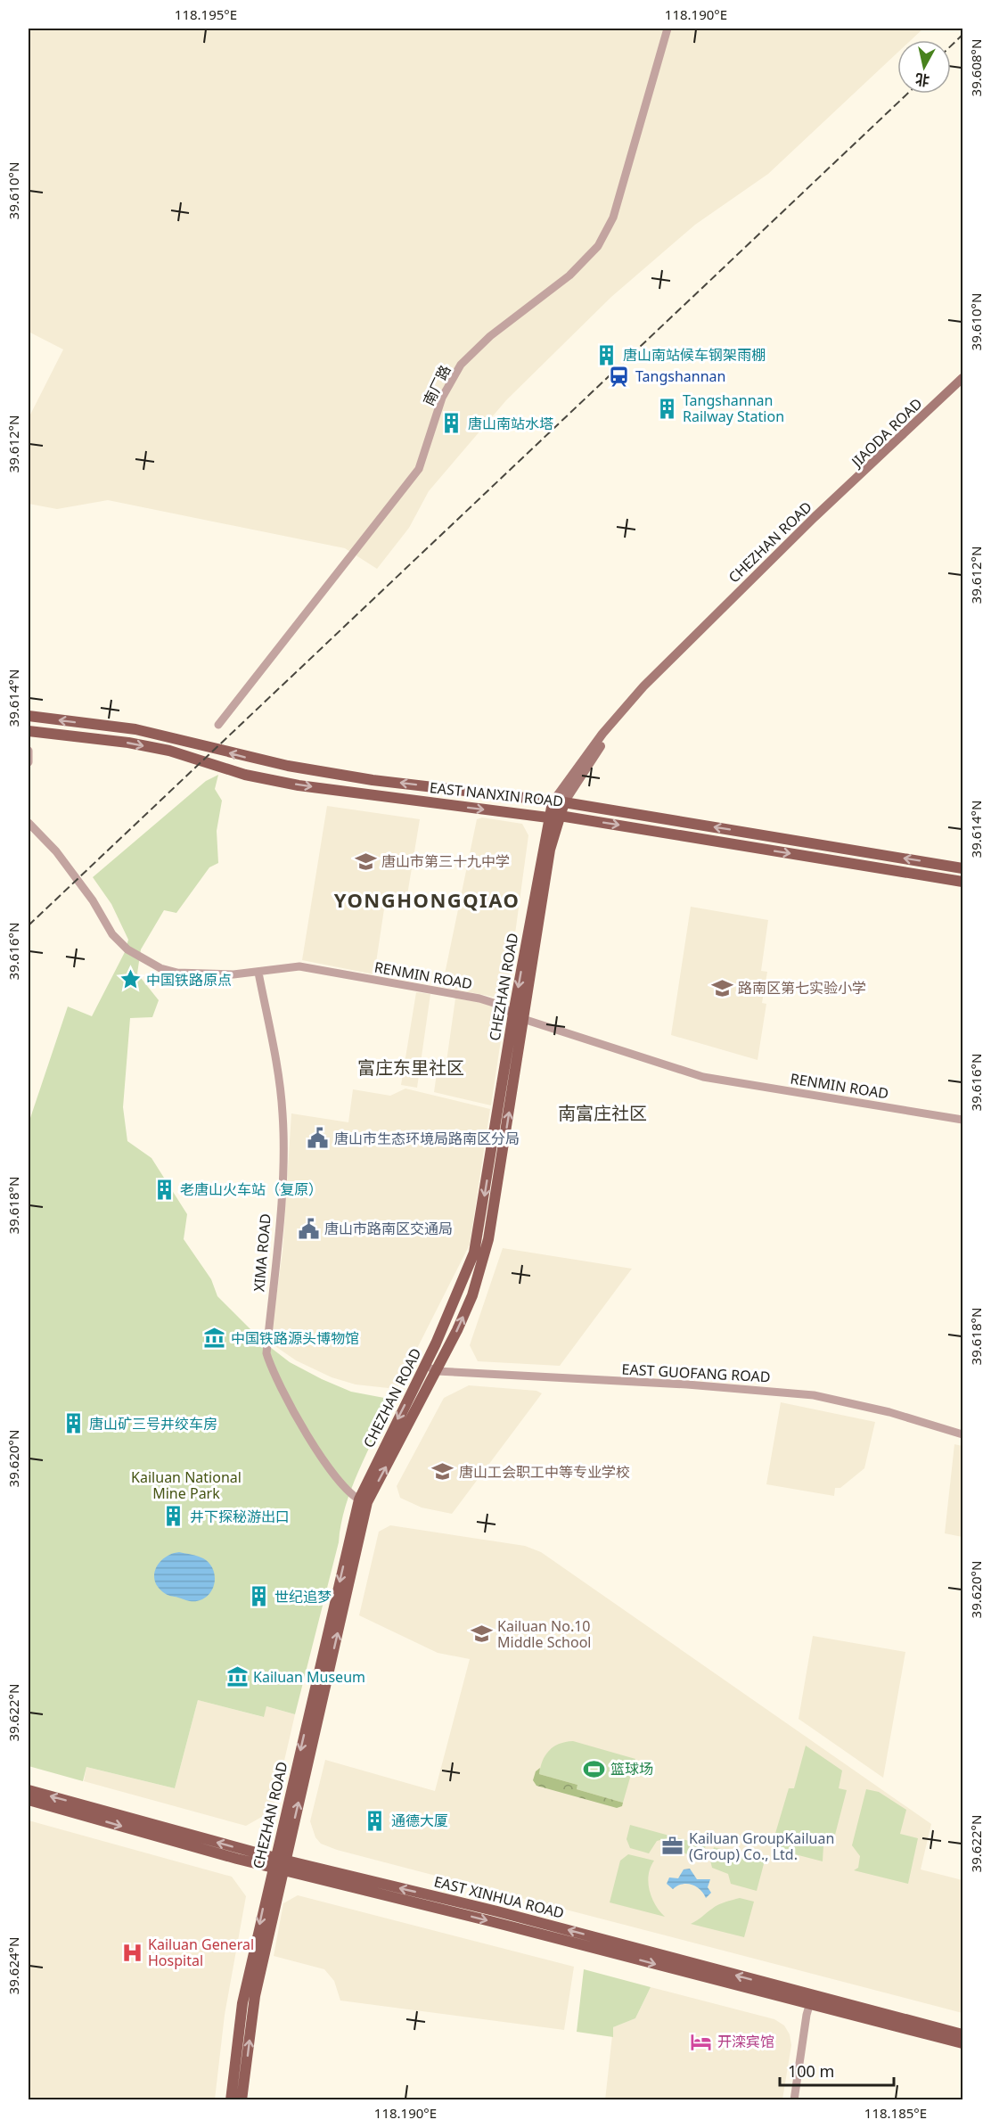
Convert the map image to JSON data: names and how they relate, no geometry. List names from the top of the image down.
{
  "streets": {
    "main road": [
      "JIAODA ROAD",
      "CHEZHAN ROAD",
      "EAST NANXIN ROAD",
      "EAST XINHUA ROAD"
    ],
    "street": [
      "南厂路",
      "RENMIN ROAD",
      "XIMA ROAD",
      "EAST GUOFANG ROAD"
    ]
  },
  "crossings": [
    ["JIAODA ROAD", "CHEZHAN ROAD"],
    ["CHEZHAN ROAD", "EAST NANXIN ROAD"],
    ["CHEZHAN ROAD", "RENMIN ROAD"],
    ["CHEZHAN ROAD", "XIMA ROAD"],
    ["CHEZHAN ROAD", "EAST GUOFANG ROAD"],
    ["CHEZHAN ROAD", "EAST XINHUA ROAD"],
    ["RENMIN ROAD", "XIMA ROAD"]
  ],
  "districts": ["YONGHONGQIAO", "富庄东里社区", "南富庄社区"],
  "parks": ["Kailuan National Mine Park"],
  "places": {
    "building": [
      "唐山南站候车钢架雨棚",
      "Tangshannan Railway Station",
      "唐山南站水塔",
      "老唐山火车站（复原）",
      "唐山矿三号井绞车房",
      "井下探秘游出口",
      "世纪追梦",
      "通德大厦"
    ],
    "station": ["Tangshannan"],
    "school or university": [
      "唐山市第三十九中学",
      "路南区第七实验小学",
      "唐山工会职工中等专业学校",
      "Kailuan No.10 Middle School"
    ],
    "place": ["中国铁路原点"],
    "public building": ["唐山市生态环境局路南区分局", "唐山市路南区交通局"],
    "museum": ["中国铁路源头博物馆", "Kailuan Museum"],
    "sports": ["篮球场"],
    "office": ["Kailuan GroupKailuan (Group) Co., Ltd."],
    "hospital": ["Kailuan General Hospital"],
    "hotel": ["开滦宾馆"]
  },
  "scale_bar": "100 m",
  "north": "bottom",
  "coordinates": [
    "118.195°E",
    "118.190°E",
    "39.608°N",
    "39.610°N",
    "39.612°N",
    "39.614°N",
    "39.616°N",
    "39.618°N",
    "39.620°N",
    "39.622°N",
    "39.624°N",
    "118.185°E"
  ]
}
